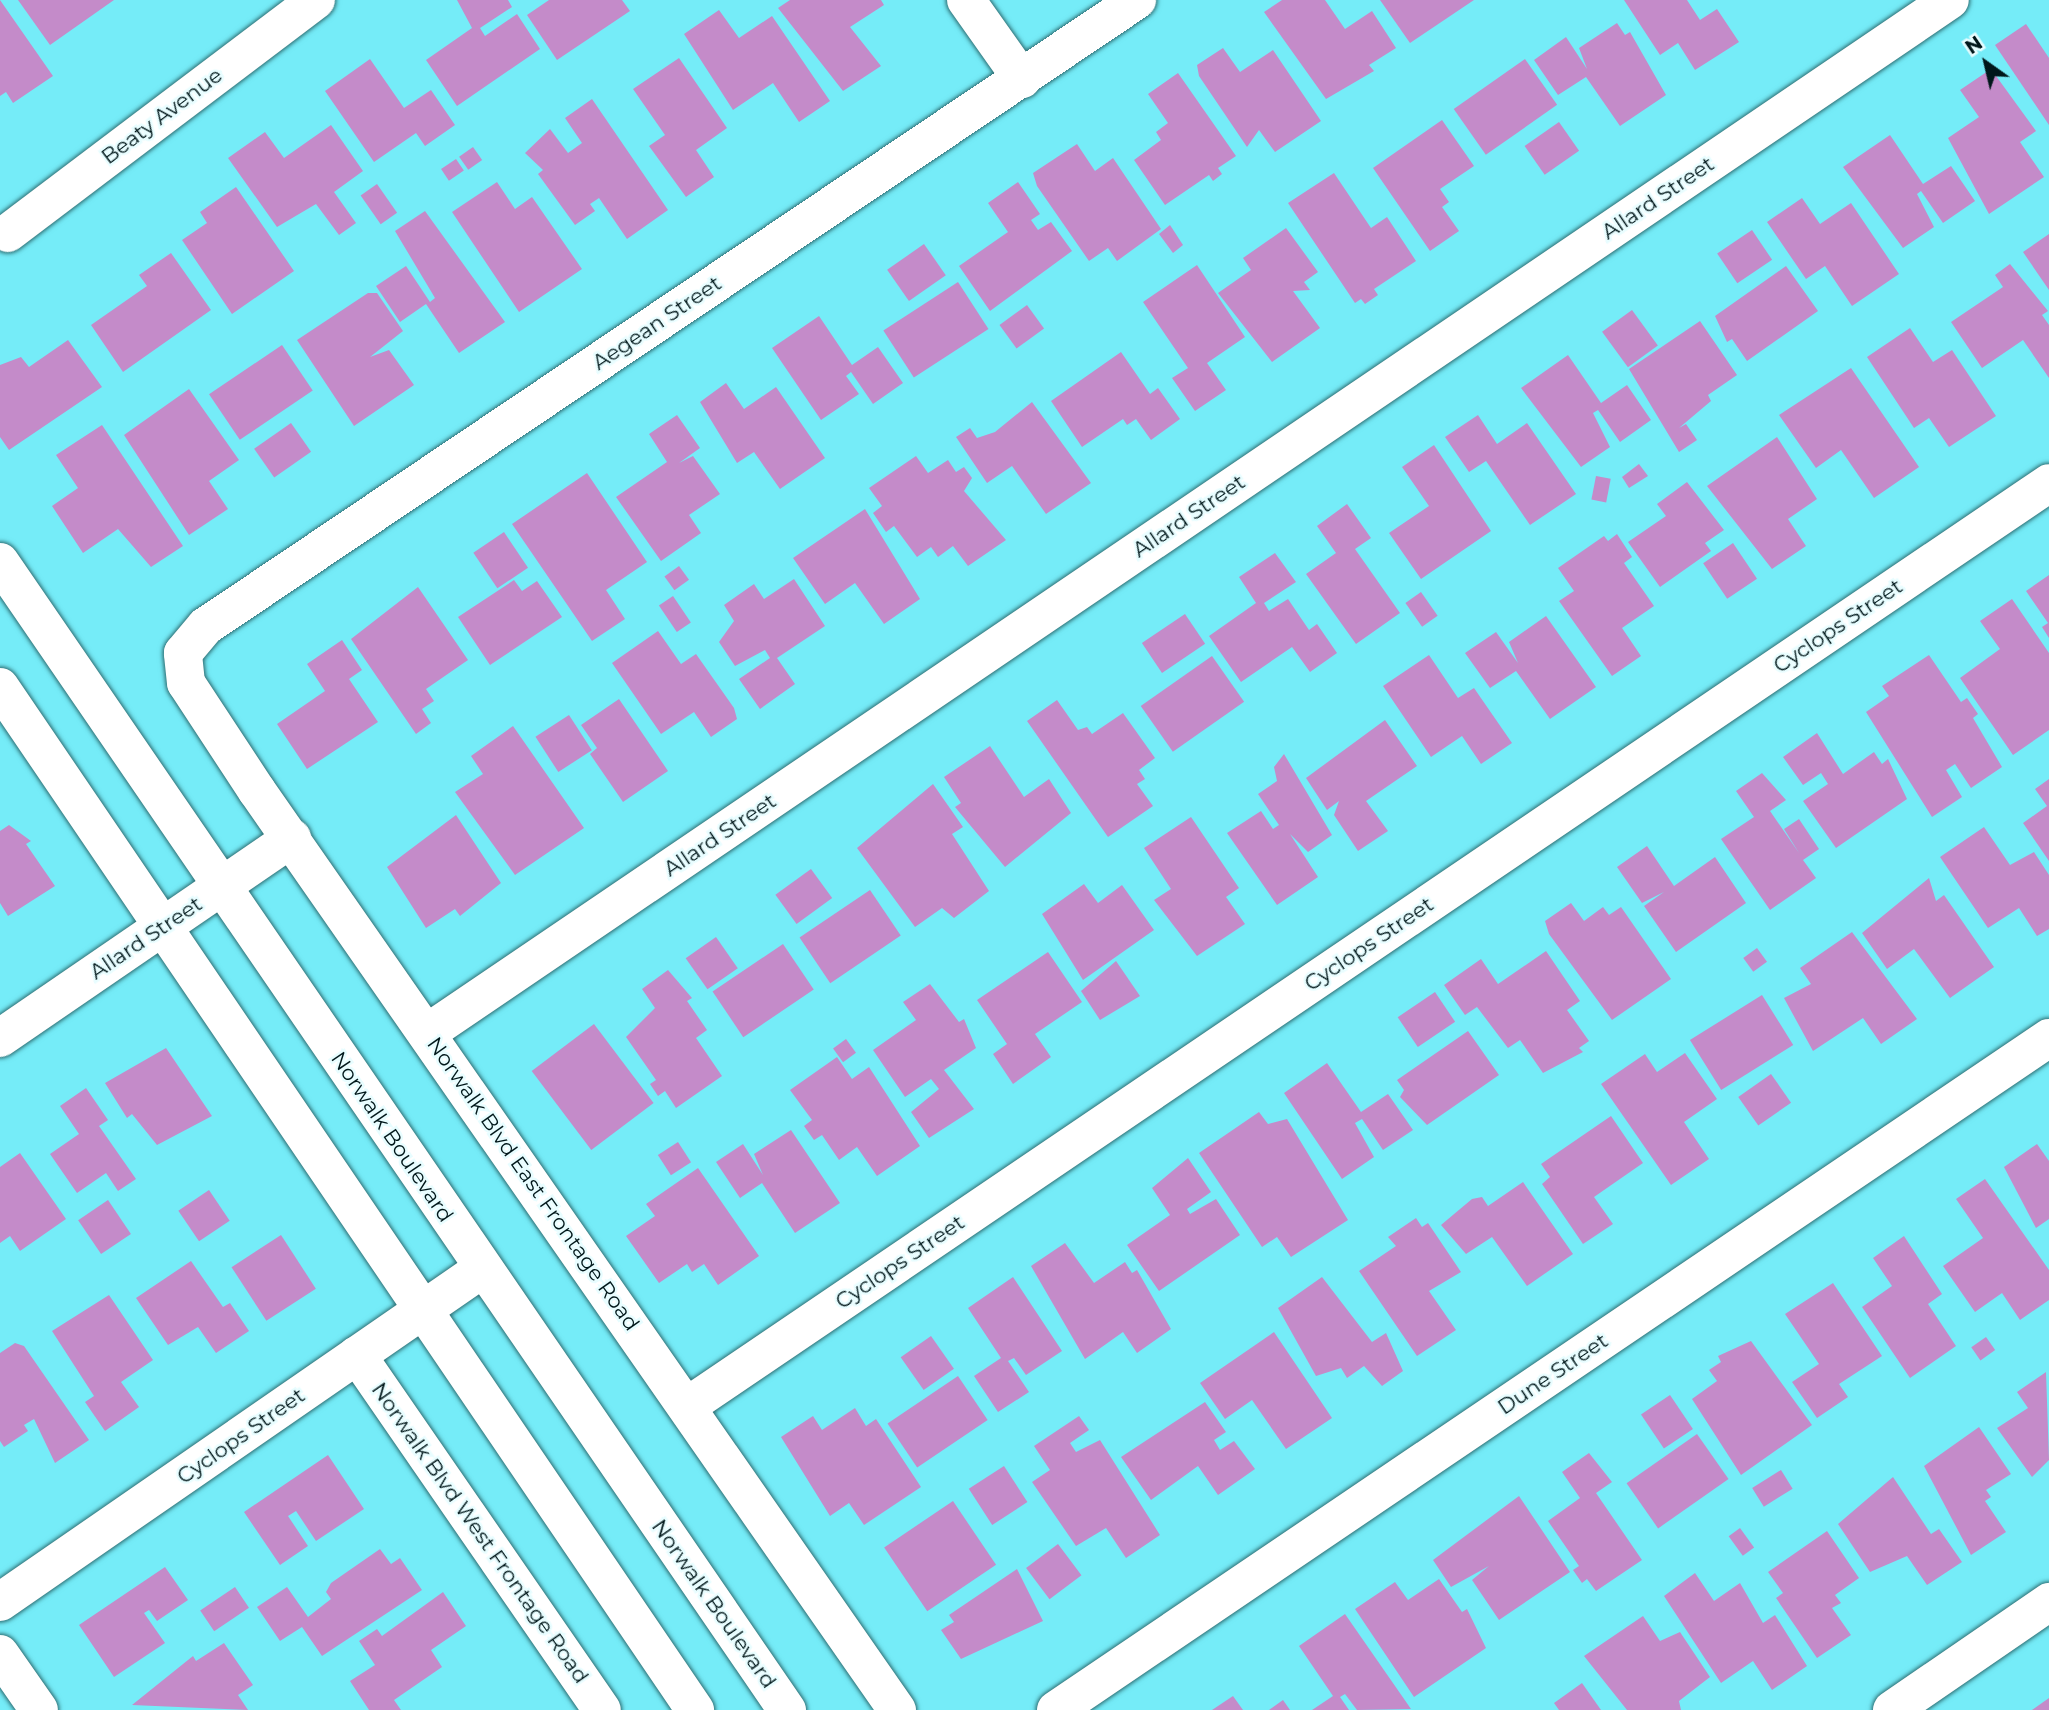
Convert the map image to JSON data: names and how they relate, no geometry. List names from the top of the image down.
{
  "streets": {
    "street": [
      "Beaty Avenue",
      "Allard Street",
      "Aegean Street",
      "Cyclops Street",
      "Norwalk Boulevard",
      "Norwalk Blvd East Frontage Road",
      "Dune Street",
      "Norwalk Blvd West Frontage Road"
    ]
  },
  "crossings": [
    ["Allard Street", "Norwalk Boulevard"],
    ["Allard Street", "Norwalk Blvd East Frontage Road"],
    ["Aegean Street", "Norwalk Blvd East Frontage Road"],
    ["Cyclops Street", "Norwalk Boulevard"],
    ["Cyclops Street", "Norwalk Blvd East Frontage Road"],
    ["Cyclops Street", "Norwalk Blvd West Frontage Road"]
  ],
  "north": "top left"
}
